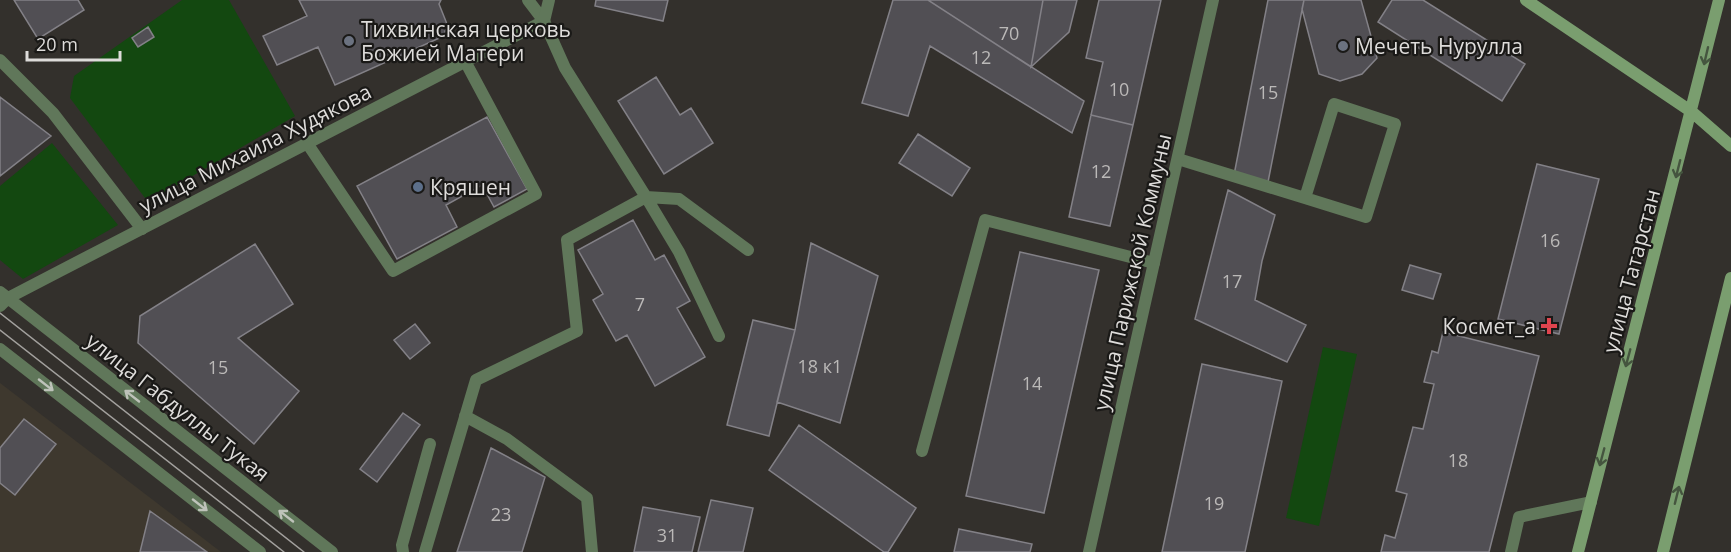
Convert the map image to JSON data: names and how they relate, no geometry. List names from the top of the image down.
{
  "streets": {
    "main road": ["улица Татарстан"],
    "street": ["улица Михаила Худякова", "улица Парижской Коммуны", "улица Габдуллы Тукая"]
  },
  "crossings": [
    ["улица Михаила Худякова", "улица Габдуллы Тукая"]
  ],
  "places": {
    "other": ["Тихвинская церковь Божией Матери", "Мечеть Нурулла", "Кряшен"],
    "health": ["Космет_а"]
  },
  "house_numbers": [
    "70",
    "12",
    "10",
    "15",
    "12",
    "16",
    "17",
    "7",
    "18 к1",
    "15",
    "14",
    "18",
    "19",
    "23",
    "31"
  ],
  "scale_bar": "20 m"
}
